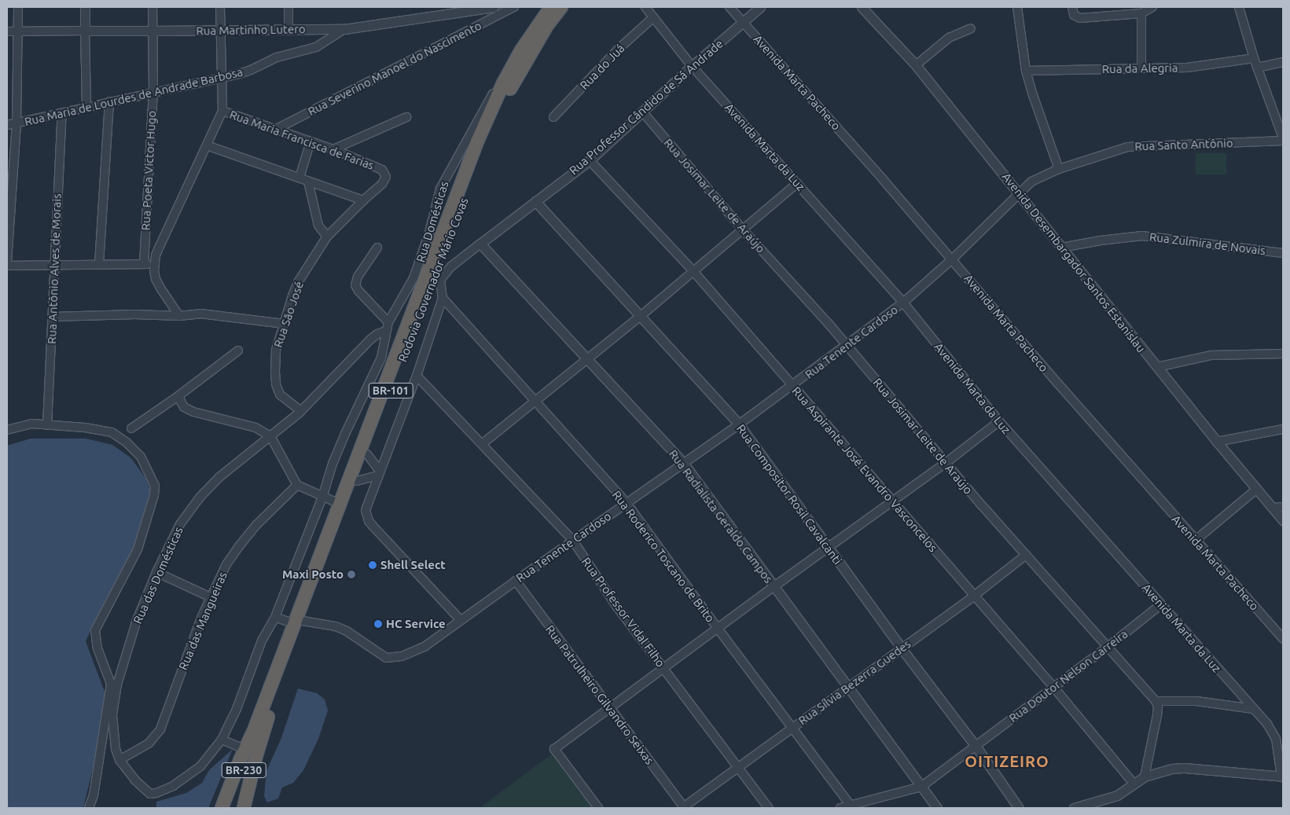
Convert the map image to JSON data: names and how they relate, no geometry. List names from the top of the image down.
{
  "streets": {
    "highway": ["Rodovia Governador Mário Covas", "BR-101", "BR-230"],
    "street": [
      "Rua Martinho Lutero",
      "Rua do Juá",
      "Rua Severino Manoel do Nascimento",
      "Rua da Alegria",
      "Avenida Marta Pacheco",
      "Rua Maria de Lourdes de Andrade Barbosa",
      "Rua Professor Cândido de Sá Andrade",
      "Rua Maria Francisca de Farias",
      "Rua Santo Antônio",
      "Avenida Marta da Luz",
      "Rua Poeta Victor Hugo",
      "Rua Josimar Leite de Araújo",
      "Rua Domésticas",
      "Rua Zulmira de Novais",
      "Avenida Desembargador Santos Estanislau",
      "Rua Antônio Alves de Morais",
      "Rua São José",
      "Rua Tenente Cardoso",
      "Rua Aspirante José Evandro Vasconcelos",
      "Rua Compositor Rosil Cavalcanti",
      "Rua Radialista Geraldo Campos",
      "Rua Roderico Toscano de Brito",
      "Rua das Domésticas",
      "Rua Professor Vidal Filho",
      "Rua das Mangueiras",
      "Rua Doutor Nelson Carreira",
      "Rua Sílvia Bezerra Guedes",
      "Rua Patrulheiro Gilvandro Seixas"
    ]
  },
  "crossings": [
    ["Rua Martinho Lutero", "Rua Maria de Lourdes de Andrade Barbosa"],
    ["Rua Martinho Lutero", "Rua Poeta Victor Hugo"],
    ["Rua do Juá", "Avenida Marta da Luz"],
    ["Rua Severino Manoel do Nascimento", "Rua Maria Francisca de Farias"],
    ["Avenida Marta Pacheco", "Rua Professor Cândido de Sá Andrade"],
    ["Avenida Marta Pacheco", "Rua Santo Antônio"],
    ["Rua Maria de Lourdes de Andrade Barbosa", "Rua Poeta Victor Hugo"],
    ["Rua Maria de Lourdes de Andrade Barbosa", "Rua Antônio Alves de Morais"],
    ["Rua Professor Cândido de Sá Andrade", "Avenida Marta da Luz"],
    ["Rua Professor Cândido de Sá Andrade", "Rua Josimar Leite de Araújo"],
    ["Rua Professor Cândido de Sá Andrade", "Rodovia Governador Mário Covas"],
    ["Rua Professor Cândido de Sá Andrade", "Rua Aspirante José Evandro Vasconcelos"],
    ["Rua Professor Cândido de Sá Andrade", "Rua Compositor Rosil Cavalcanti"],
    ["Rua Professor Cândido de Sá Andrade", "Rua Radialista Geraldo Campos"],
    ["Rua Maria Francisca de Farias", "Rua São José"],
    ["Rua Santo Antônio", "Avenida Marta da Luz"],
    ["Rua Santo Antônio", "Avenida Desembargador Santos Estanislau"],
    ["Rua Santo Antônio", "Rua Tenente Cardoso"],
    ["Avenida Marta da Luz", "Rua Tenente Cardoso"],
    ["Avenida Marta da Luz", "Rua Doutor Nelson Carreira"],
    ["Rua Josimar Leite de Araújo", "Rua Tenente Cardoso"],
    ["Rua Josimar Leite de Araújo", "Rua Doutor Nelson Carreira"],
    ["Rua Josimar Leite de Araújo", "Rua Sílvia Bezerra Guedes"],
    ["Rua Domésticas", "Rodovia Governador Mário Covas"],
    ["Rua Domésticas", "Rua das Domésticas"],
    ["Rua Zulmira de Novais", "Avenida Desembargador Santos Estanislau"],
    ["Rodovia Governador Mário Covas", "Rua Tenente Cardoso"],
    ["Rodovia Governador Mário Covas", "BR-230"],
    ["Rua São José", "Rua das Domésticas"],
    ["Rua Tenente Cardoso", "Rua Aspirante José Evandro Vasconcelos"],
    ["Rua Tenente Cardoso", "Rua Compositor Rosil Cavalcanti"],
    ["Rua Tenente Cardoso", "Rua Radialista Geraldo Campos"],
    ["Rua Tenente Cardoso", "Rua Roderico Toscano de Brito"],
    ["Rua Tenente Cardoso", "Rua Professor Vidal Filho"],
    ["Rua Tenente Cardoso", "Rua Patrulheiro Gilvandro Seixas"],
    ["Rua Aspirante José Evandro Vasconcelos", "Rua Doutor Nelson Carreira"],
    ["Rua Aspirante José Evandro Vasconcelos", "Rua Sílvia Bezerra Guedes"],
    ["Rua Compositor Rosil Cavalcanti", "Rua Doutor Nelson Carreira"],
    ["Rua Compositor Rosil Cavalcanti", "Rua Sílvia Bezerra Guedes"],
    ["Rua Radialista Geraldo Campos", "Rua Doutor Nelson Carreira"],
    ["Rua Radialista Geraldo Campos", "Rua Sílvia Bezerra Guedes"],
    ["Rua Roderico Toscano de Brito", "Rua Sílvia Bezerra Guedes"],
    ["Rua das Domésticas", "Rua das Mangueiras"],
    ["Rua Professor Vidal Filho", "Rua Sílvia Bezerra Guedes"],
    ["Rua Sílvia Bezerra Guedes", "Rua Patrulheiro Gilvandro Seixas"]
  ],
  "districts": ["OITIZEIRO"],
  "places": ["Shell Select", "Maxi Posto", "HC Service"]
}
